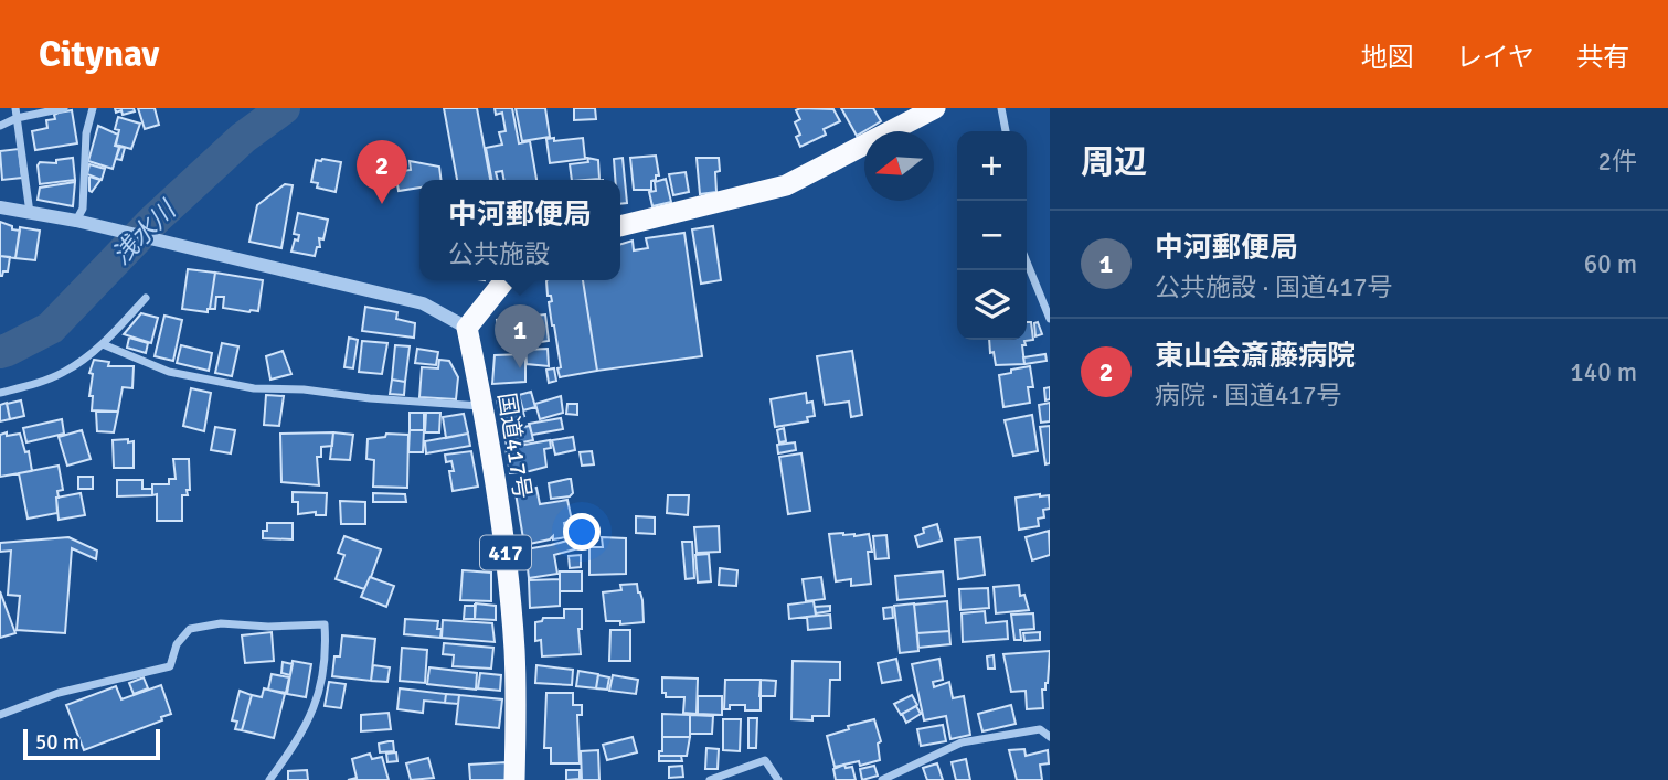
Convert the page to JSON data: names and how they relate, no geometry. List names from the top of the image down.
{
  "streets": {
    "highway": ["国道417号", "417"]
  },
  "water": ["浅水川"],
  "scale_bar": "50 m",
  "north": "left",
  "page": {
    "header": "Citynav",
    "nav": ["地図", "レイヤ", "共有"],
    "heading": ["周辺", "2件"],
    "map_buttons": ["+", "−"],
    "pins": ["2", "1"],
    "popup": ["中河郵便局", "公共施設"],
    "list": [
      {
        "mark": "1",
        "name": "中河郵便局",
        "note": "公共施設 · 国道417号",
        "value": "60 m"
      },
      {
        "mark": "2",
        "name": "東山会斎藤病院",
        "note": "病院 · 国道417号",
        "value": "140 m"
      }
    ],
    "scale": "50 m"
  }
}
